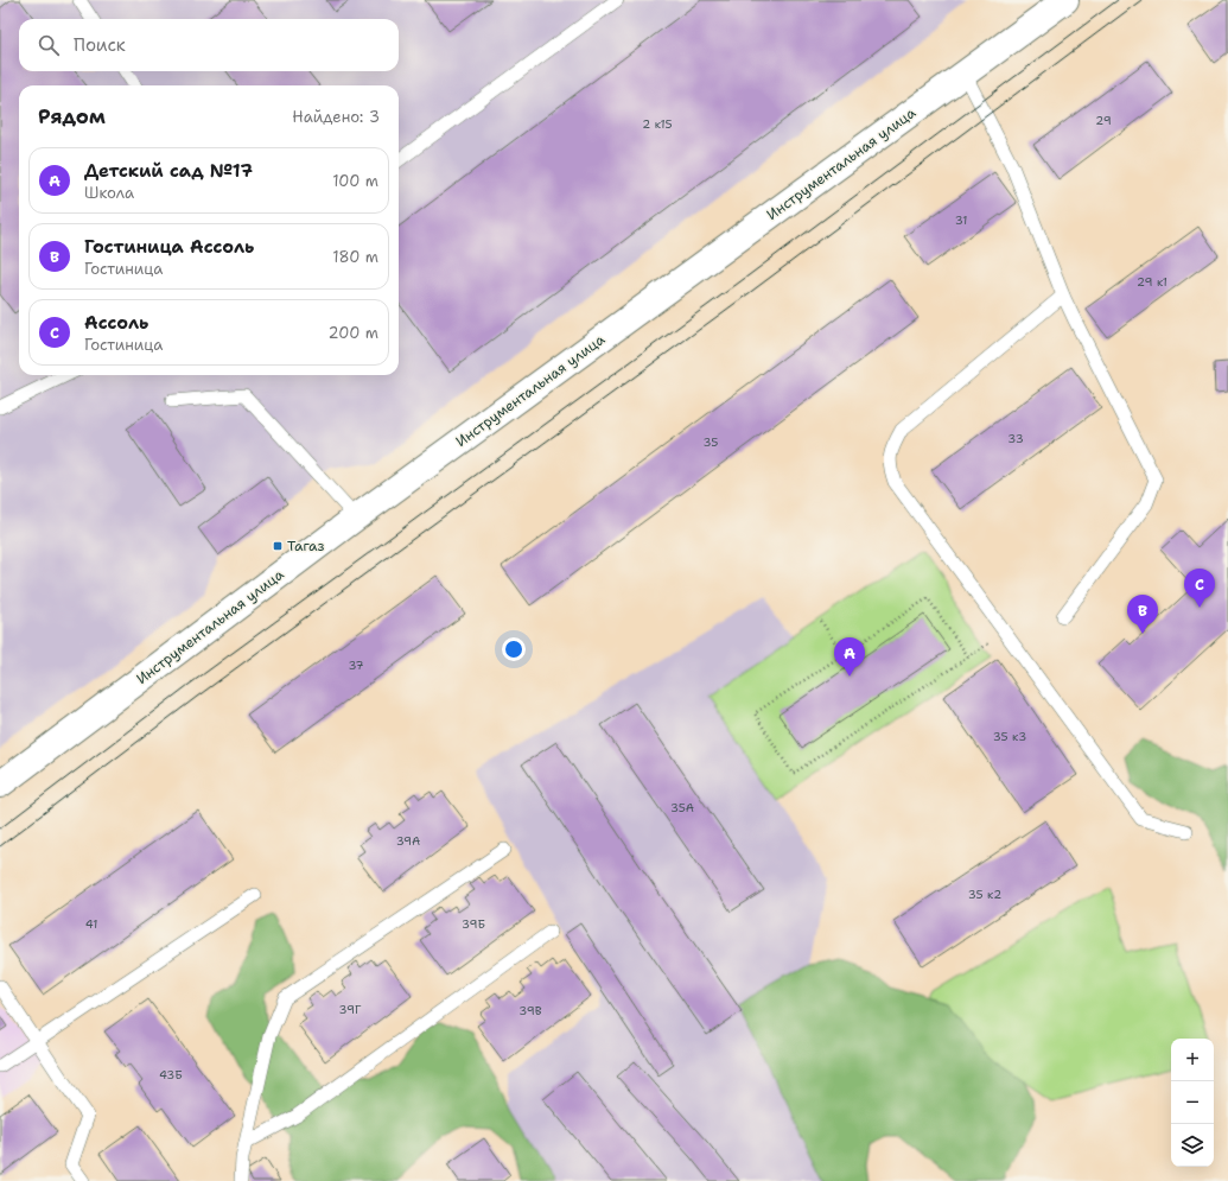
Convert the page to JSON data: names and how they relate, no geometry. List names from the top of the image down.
{
  "streets": {
    "street": ["Инструментальная улица"]
  },
  "places": {
    "transit": ["Тагаз"]
  },
  "house_numbers": [
    "29",
    "2 к15",
    "31",
    "29 к1",
    "33",
    "35",
    "37",
    "35 к3",
    "35А",
    "39А",
    "35 к2",
    "41",
    "39Б",
    "39Г",
    "39В",
    "43Б"
  ],
  "page": {
    "search": "Поиск",
    "heading": ["Рядом", "Найдено: 3"],
    "list": [
      {
        "mark": "A",
        "name": "Детский сад №17",
        "note": "Школа",
        "value": "100 m"
      },
      {
        "mark": "B",
        "name": "Гостиница Ассоль",
        "note": "Гостиница",
        "value": "180 m"
      },
      {
        "mark": "C",
        "name": "Ассоль",
        "note": "Гостиница",
        "value": "200 m"
      }
    ],
    "pins": ["C", "B", "A"],
    "map_buttons": ["+", "−"]
  }
}
